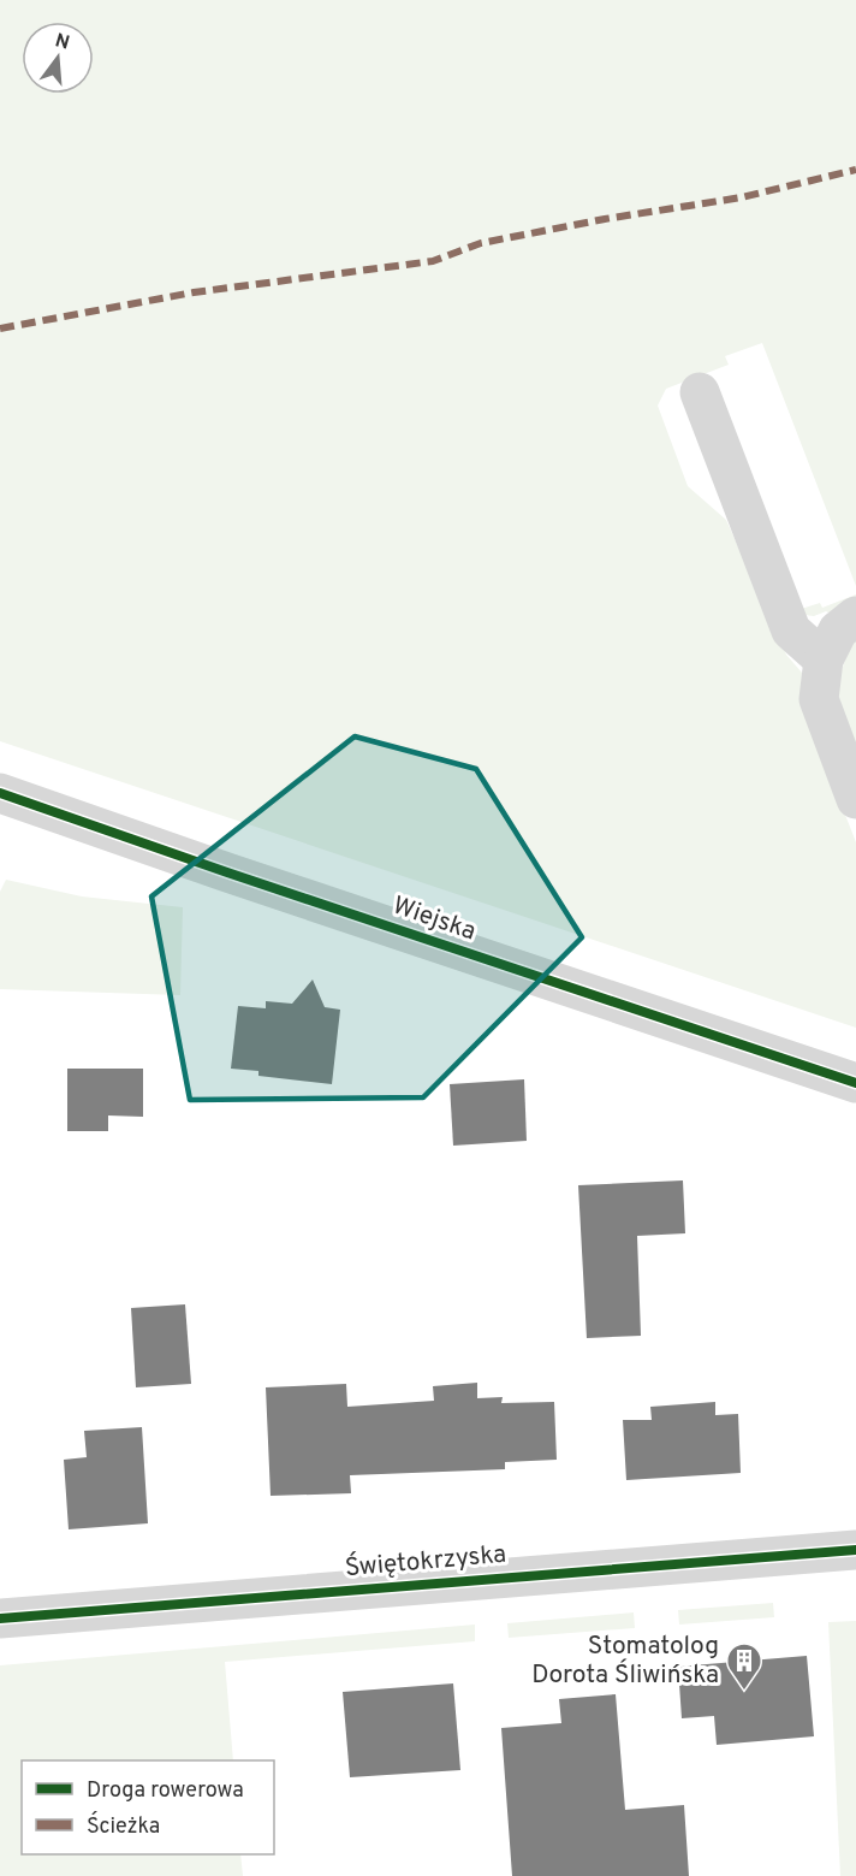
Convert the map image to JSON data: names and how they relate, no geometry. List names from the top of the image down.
{
  "streets": {
    "street": ["Wiejska", "Świętokrzyska"]
  },
  "places": {
    "building": ["Stomatolog Dorota Śliwińska"]
  },
  "legend": ["Droga rowerowa", "Ścieżka"],
  "north": "top"
}
